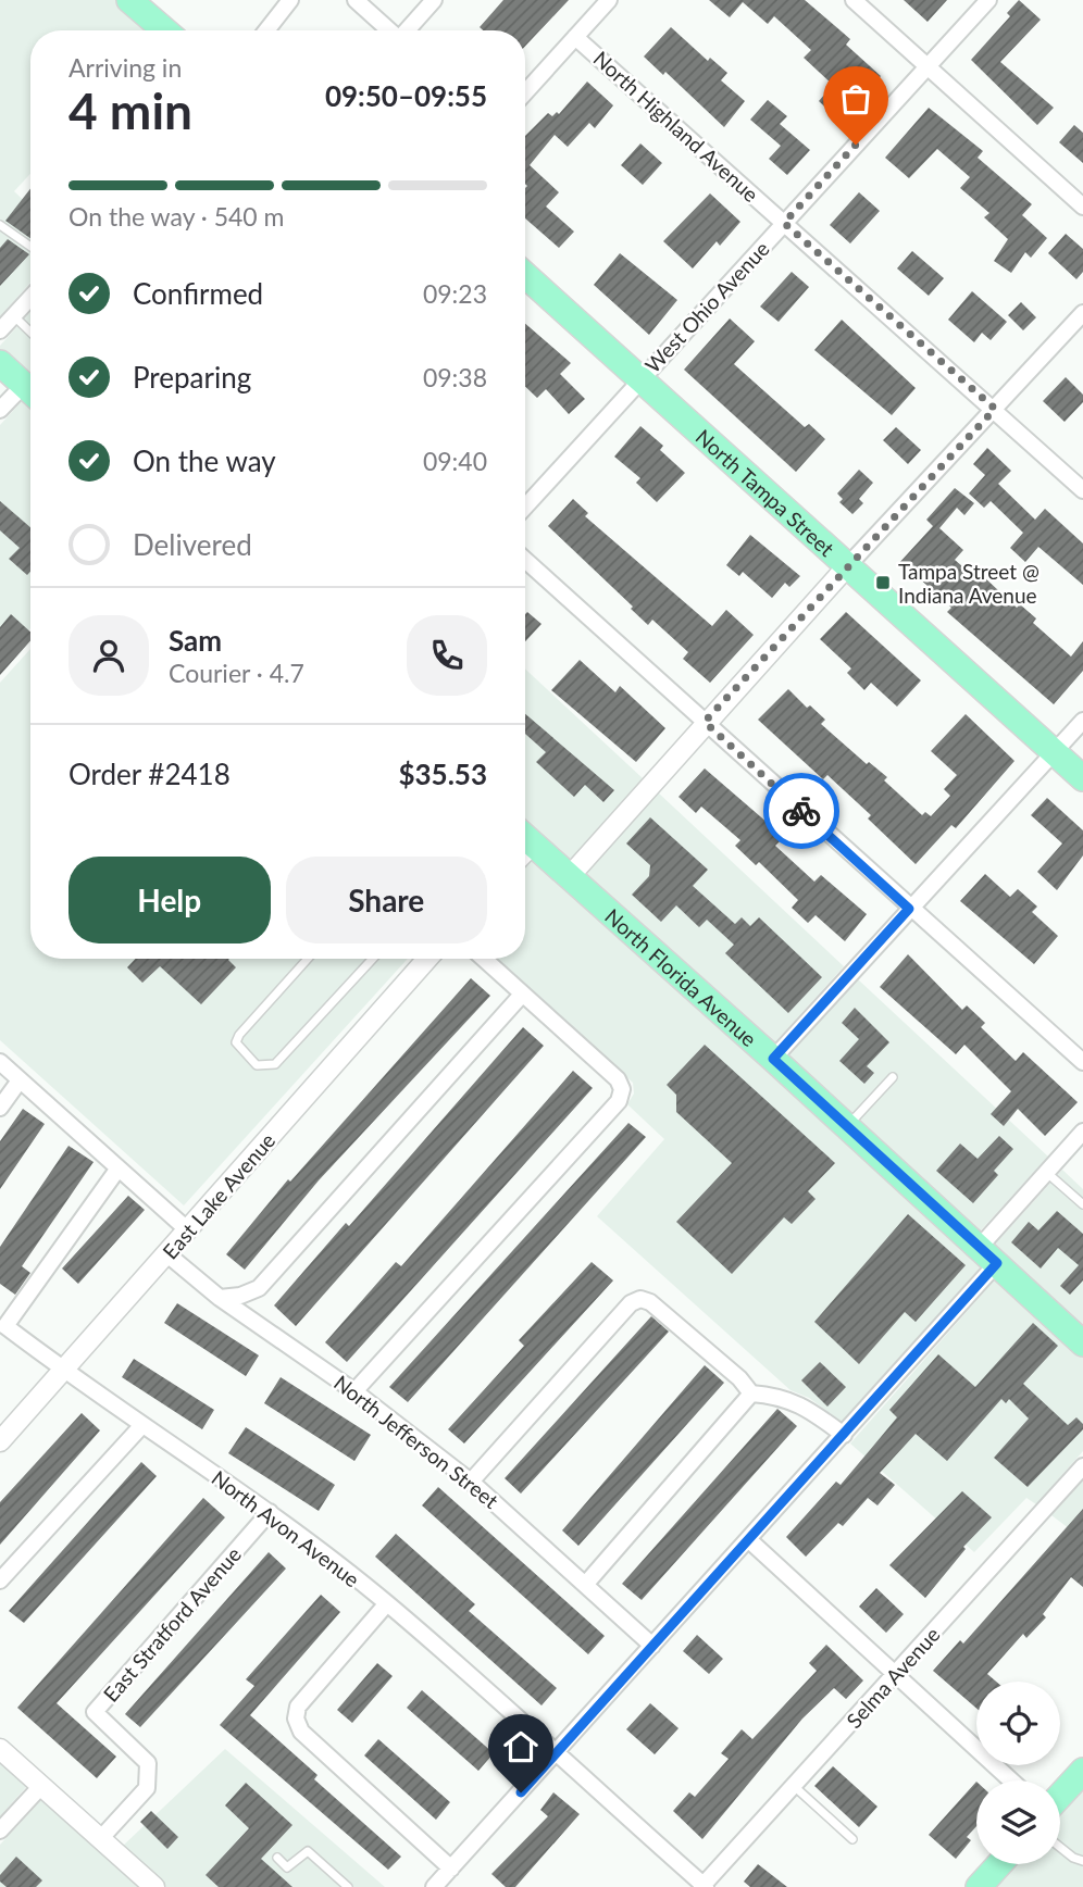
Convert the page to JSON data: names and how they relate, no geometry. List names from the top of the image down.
{
  "streets": {
    "main road": ["North Tampa Street", "North Florida Avenue"],
    "street": [
      "North Highland Avenue",
      "West Ohio Avenue",
      "East Lake Avenue",
      "North Jefferson Street",
      "North Avon Avenue",
      "East Stratford Avenue",
      "Selma Avenue"
    ]
  },
  "crossings": [
    ["North Highland Avenue", "West Ohio Avenue"],
    ["West Ohio Avenue", "North Tampa Street"],
    ["East Lake Avenue", "North Jefferson Street"],
    ["East Lake Avenue", "North Avon Avenue"],
    ["North Avon Avenue", "East Stratford Avenue"],
    ["North Avon Avenue", "Selma Avenue"]
  ],
  "places": {
    "transit": ["Tampa Street @ Indiana Avenue"]
  },
  "page": {
    "heading": ["4 min", "Arriving in", "09:50–09:55"],
    "panel": [
      "Sam",
      "Courier · 4.7",
      "Order #2418",
      "$35.53"
    ],
    "bar": "On the way · 540 m",
    "list": [
      ["Confirmed", "09:23"],
      ["Preparing", "09:38"],
      ["On the way", "09:40"],
      "Delivered"
    ],
    "buttons": ["Help", "Share"]
  }
}
